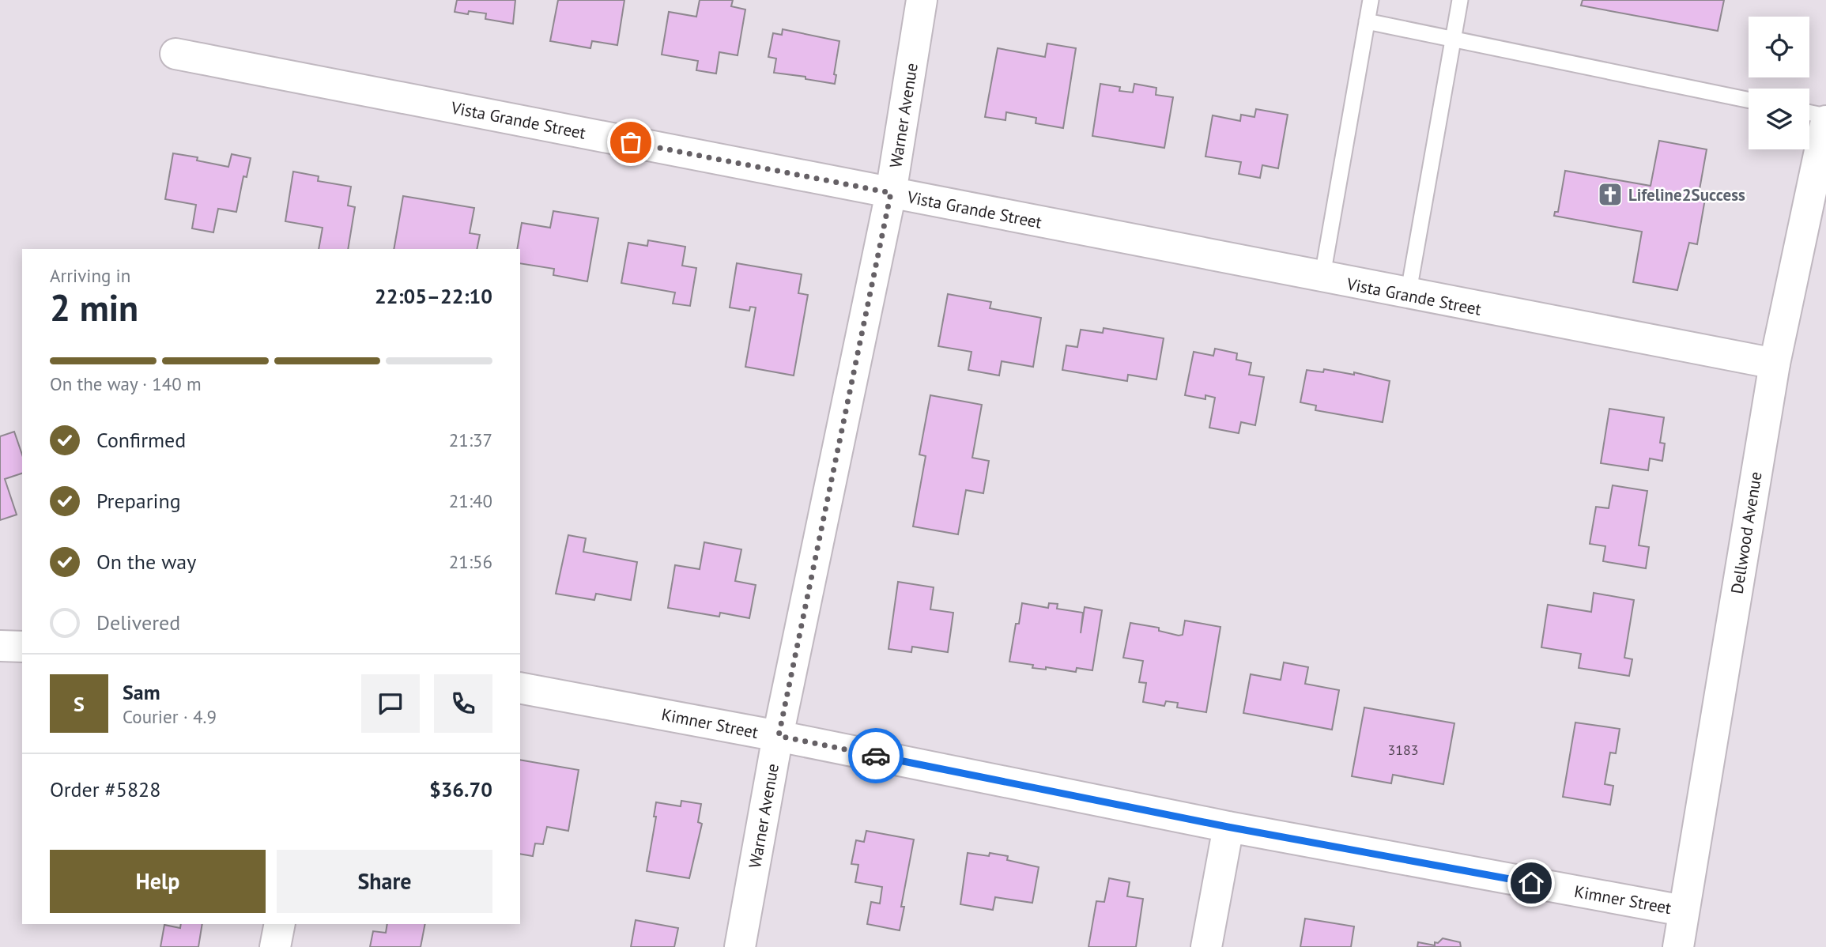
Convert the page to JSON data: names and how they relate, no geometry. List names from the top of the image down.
{
  "streets": {
    "street": [
      "Warner Avenue",
      "Vista Grande Street",
      "Dellwood Avenue",
      "Kimner Street"
    ]
  },
  "crossings": [
    ["Warner Avenue", "Vista Grande Street"],
    ["Warner Avenue", "Kimner Street"],
    ["Vista Grande Street", "Dellwood Avenue"],
    ["Dellwood Avenue", "Kimner Street"]
  ],
  "places": {
    "church": ["Lifeline2Success"]
  },
  "house_numbers": ["3183"],
  "page": {
    "heading": ["2 min", "Arriving in", "22:05–22:10"],
    "panel": [
      "Sam",
      "Courier · 4.9",
      "Order #5828",
      "$36.70"
    ],
    "bar": "On the way · 140 m",
    "list": [
      ["Confirmed", "21:37"],
      ["Preparing", "21:40"],
      ["On the way", "21:56"],
      "Delivered"
    ],
    "round": "S",
    "buttons": ["Help", "Share"]
  }
}
